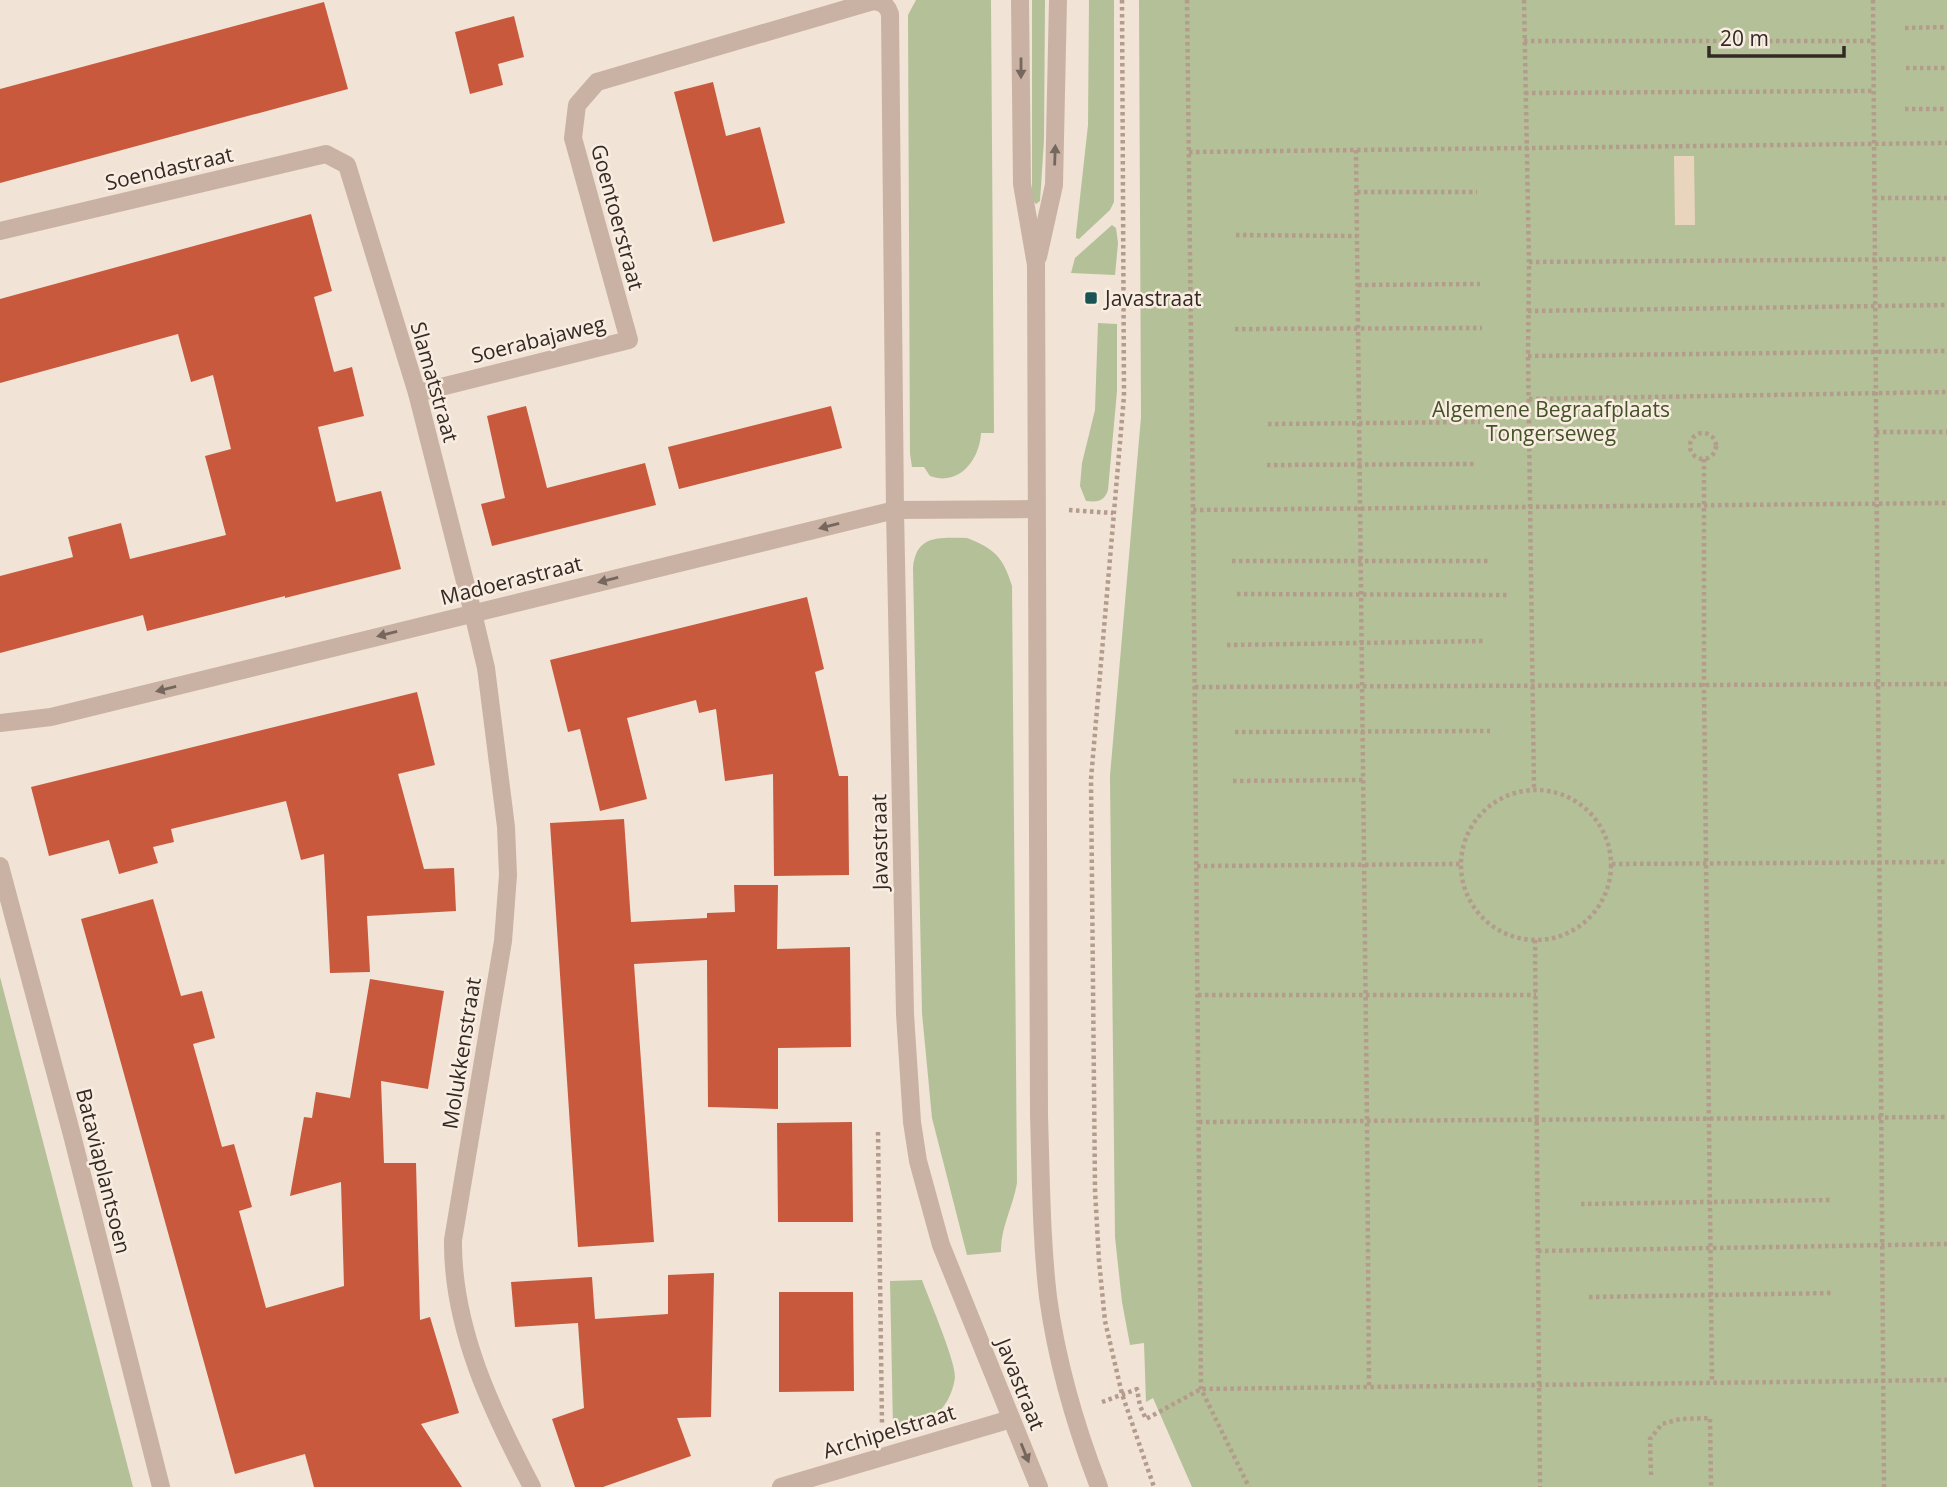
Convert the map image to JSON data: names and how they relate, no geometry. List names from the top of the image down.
{
  "streets": {
    "street": [
      "Soendastraat",
      "Goentoerstraat",
      "Soerabajaweg",
      "Slamatstraat",
      "Madoerastraat",
      "Javastraat",
      "Molukkenstraat",
      "Bataviaplantsoen",
      "Archipelstraat"
    ]
  },
  "crossings": [
    ["Soendastraat", "Slamatstraat"],
    ["Goentoerstraat", "Soerabajaweg"],
    ["Goentoerstraat", "Javastraat"],
    ["Soerabajaweg", "Slamatstraat"],
    ["Slamatstraat", "Madoerastraat"],
    ["Slamatstraat", "Molukkenstraat"],
    ["Madoerastraat", "Javastraat"],
    ["Madoerastraat", "Molukkenstraat"],
    ["Javastraat", "Archipelstraat"]
  ],
  "one_way": ["Madoerastraat"],
  "parks": ["Algemene Begraafplaats Tongerseweg"],
  "places": {
    "transit": ["Javastraat"]
  },
  "scale_bar": "20 m"
}
